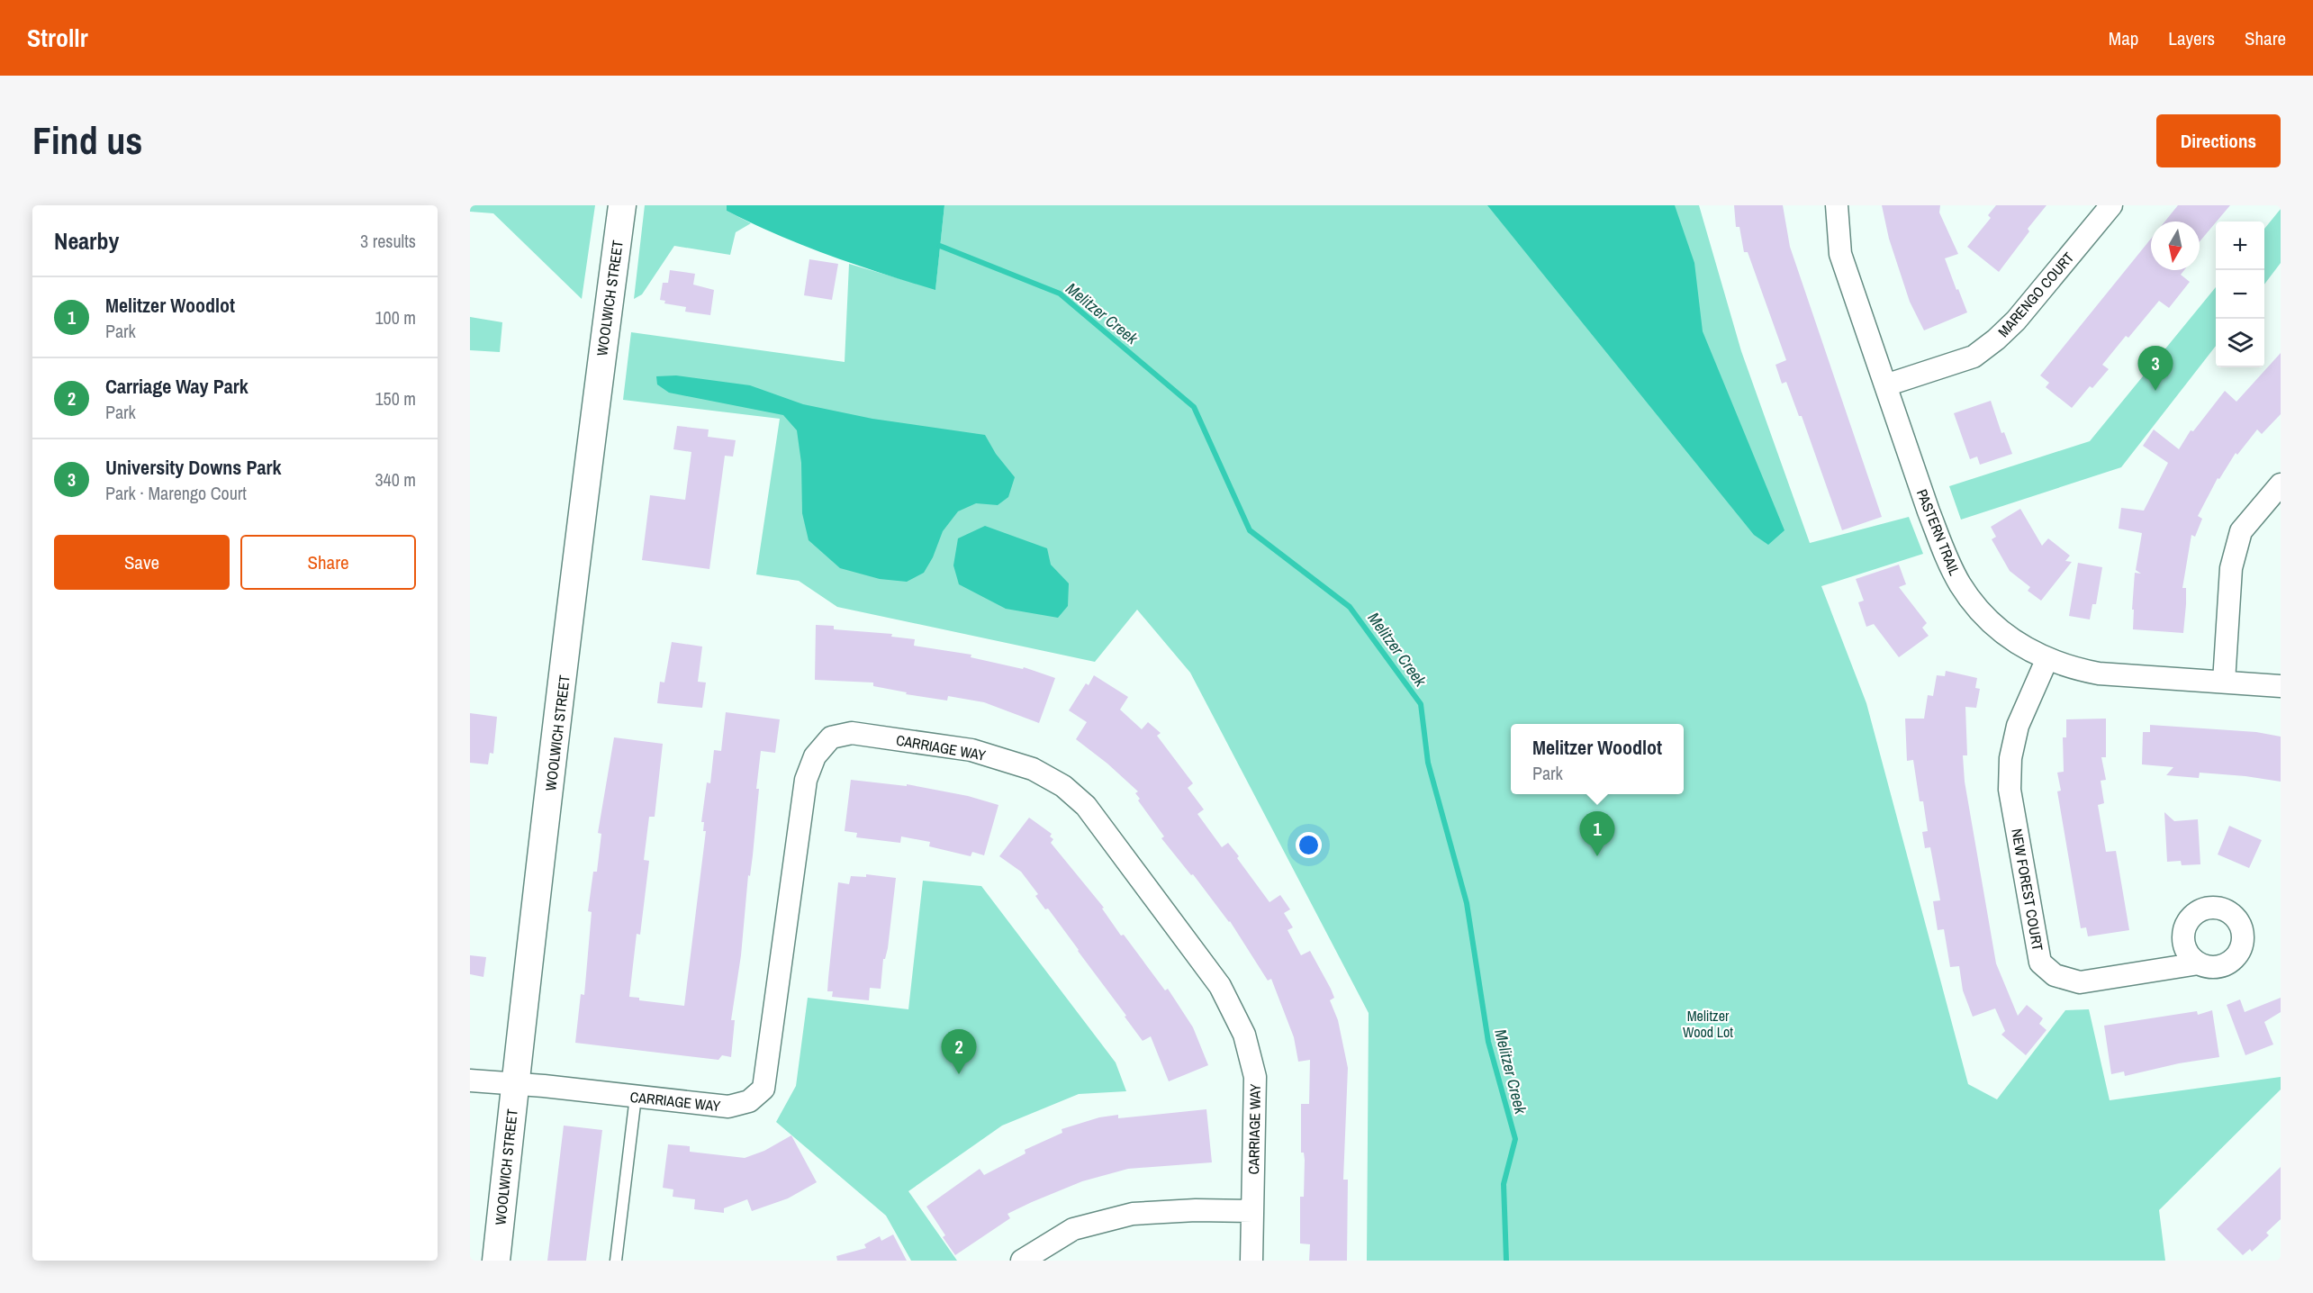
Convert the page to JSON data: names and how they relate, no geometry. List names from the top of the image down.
{
  "streets": {
    "street": [
      "MARENGO COURT",
      "WOOLWICH STREET",
      "PASTERN TRAIL",
      "CARRIAGE WAY",
      "NEW FOREST COURT"
    ]
  },
  "crossings": [
    ["MARENGO COURT", "PASTERN TRAIL"],
    ["WOOLWICH STREET", "CARRIAGE WAY"],
    ["PASTERN TRAIL", "NEW FOREST COURT"]
  ],
  "water": ["Melitzer Creek"],
  "parks": ["Melitzer Wood Lot"],
  "north": "bottom",
  "page": {
    "header": "Strollr",
    "nav": ["Map", "Layers", "Share"],
    "buttons": [
      "Directions",
      ["Save", "Share"]
    ],
    "title": "Find us",
    "heading": ["Nearby", "3 results"],
    "map_buttons": ["+", "−"],
    "list": [
      {
        "mark": "1",
        "name": "Melitzer Woodlot",
        "note": "Park",
        "value": "100 m"
      },
      {
        "mark": "2",
        "name": "Carriage Way Park",
        "note": "Park",
        "value": "150 m"
      },
      {
        "mark": "3",
        "name": "University Downs Park",
        "note": "Park · Marengo Court",
        "value": "340 m"
      }
    ],
    "pins": ["3", "1", "2"],
    "popup": ["Melitzer Woodlot", "Park"]
  }
}
